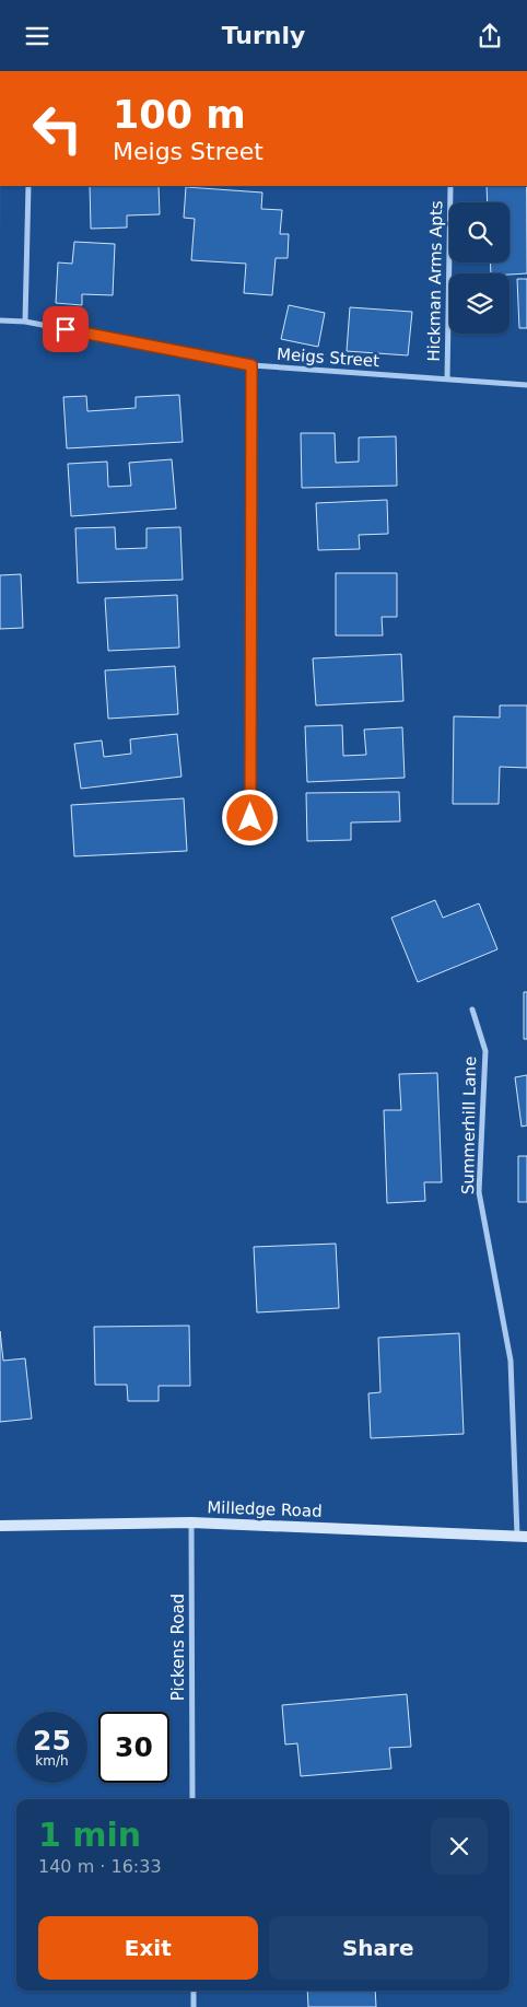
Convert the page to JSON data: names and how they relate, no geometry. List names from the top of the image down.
{
  "streets": {
    "street": [
      "Hickman Arms Apts",
      "Meigs Street",
      "Summerhill Lane",
      "Milledge Road",
      "Pickens Road"
    ]
  },
  "crossings": [
    ["Hickman Arms Apts", "Meigs Street"],
    ["Summerhill Lane", "Milledge Road"],
    ["Milledge Road", "Pickens Road"]
  ],
  "page": {
    "header": "Turnly",
    "turn": ["100 m", "Meigs Street"],
    "speed": "25 km/h",
    "limit": "30",
    "heading": ["1 min", "140 m · 16:33"],
    "buttons": ["Exit", "Share"]
  }
}
